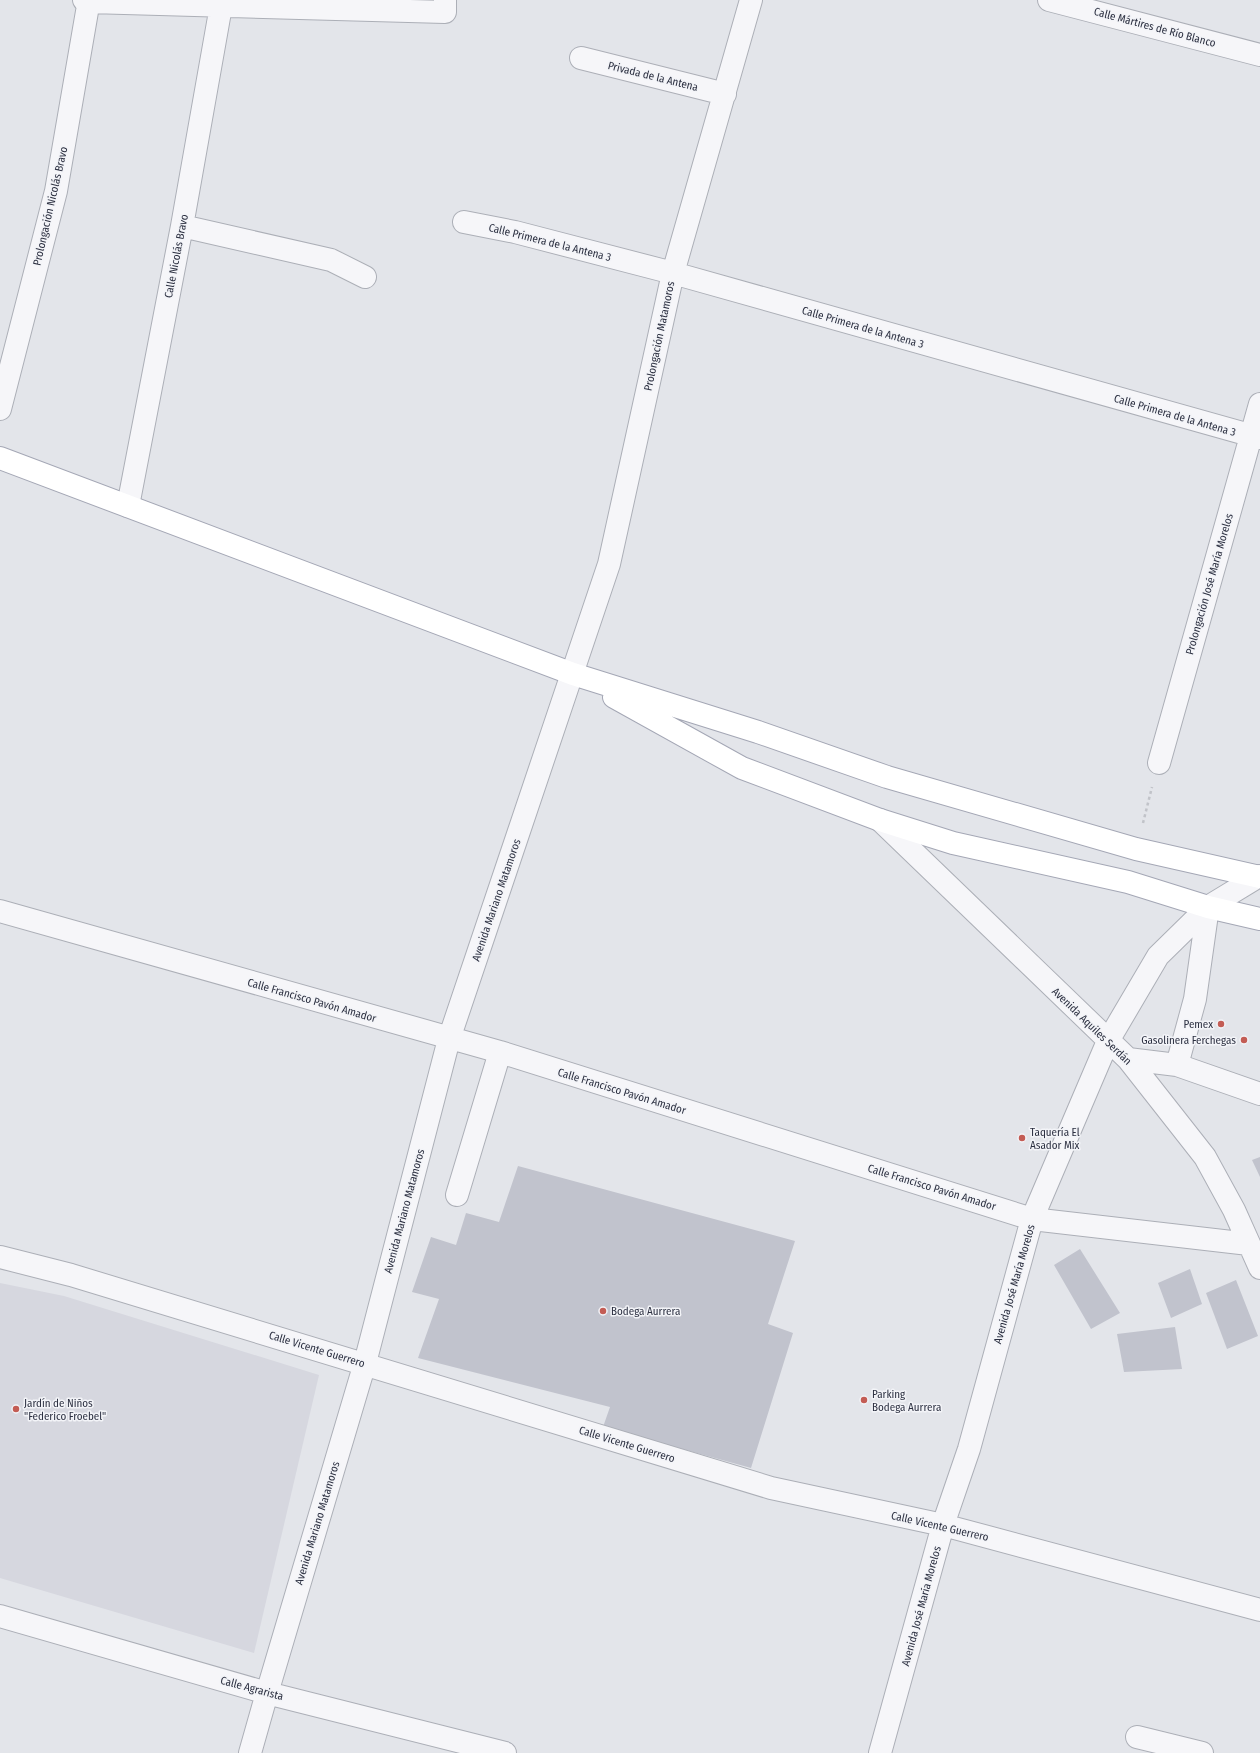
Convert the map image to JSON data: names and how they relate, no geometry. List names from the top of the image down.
{
  "streets": {
    "street": [
      "Calle Mártires de Río Blanco",
      "Privada de la Antena",
      "Prolongación Nicolás Bravo",
      "Calle Primera de la Antena 3",
      "Calle Nicolás Bravo",
      "Prolongación Matamoros",
      "Prolongación José María Morelos",
      "Avenida Mariano Matamoros",
      "Calle Francisco Pavón Amador",
      "Avenida Aquiles Serdán",
      "Avenida José María Morelos",
      "Calle Vicente Guerrero",
      "Calle Agrarista"
    ]
  },
  "crossings": [
    ["Privada de la Antena", "Prolongación Matamoros"],
    ["Calle Primera de la Antena 3", "Prolongación Matamoros"],
    ["Calle Primera de la Antena 3", "Prolongación José María Morelos"],
    ["Prolongación Matamoros", "Avenida Mariano Matamoros"],
    ["Avenida Mariano Matamoros", "Calle Francisco Pavón Amador"],
    ["Avenida Mariano Matamoros", "Calle Vicente Guerrero"],
    ["Avenida Mariano Matamoros", "Calle Agrarista"],
    ["Calle Francisco Pavón Amador", "Avenida Aquiles Serdán"],
    ["Calle Francisco Pavón Amador", "Avenida José María Morelos"],
    ["Avenida Aquiles Serdán", "Avenida José María Morelos"],
    ["Avenida José María Morelos", "Calle Vicente Guerrero"]
  ],
  "places": [
    "Pemex",
    "Gasolinera Ferchegas",
    "Taquería El Asador Mix",
    "Bodega Aurrera",
    "Parking Bodega Aurrera",
    "Jardín de Niños \"Federico Froebel\""
  ]
}
